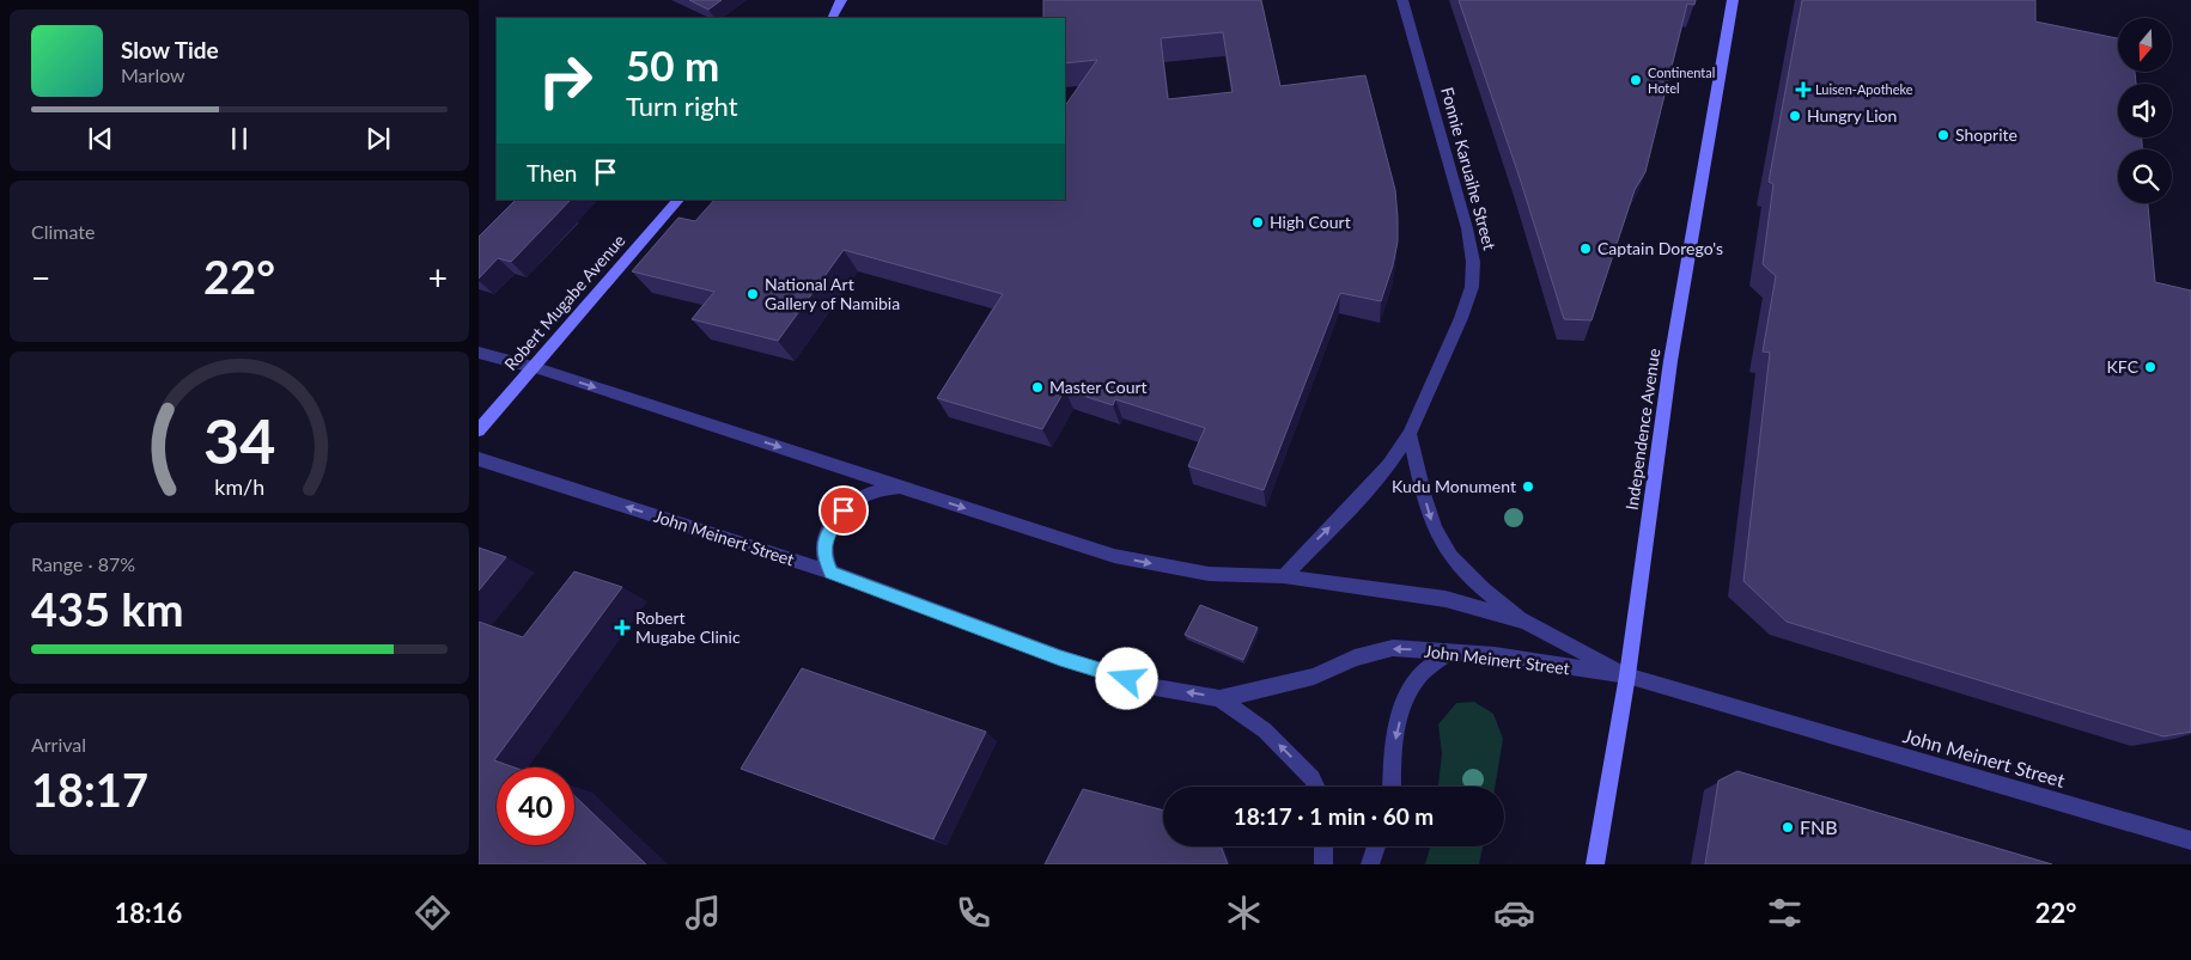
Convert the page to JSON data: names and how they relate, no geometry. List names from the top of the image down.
{
  "streets": {
    "main road": ["Robert Mugabe Avenue", "Independence Avenue"],
    "street": ["Fonnie Karuaihe Street", "John Meinert Street"]
  },
  "crossings": [
    ["Fonnie Karuaihe Street", "John Meinert Street"],
    ["Robert Mugabe Avenue", "John Meinert Street"],
    ["Independence Avenue", "John Meinert Street"]
  ],
  "places": {
    "other": [
      "Continental Hotel",
      "Hungry Lion",
      "Shoprite",
      "High Court",
      "Captain Dorego's",
      "National Art Gallery of Namibia",
      "KFC",
      "Master Court",
      "Kudu Monument",
      "FNB"
    ],
    "health": ["Luisen-Apotheke", "Robert Mugabe Clinic"]
  },
  "north": "bottom",
  "page": {
    "turn": ["50 m", "Turn right"],
    "song": ["Slow Tide", "Marlow"],
    "then": "Then",
    "tile": [
      "Climate",
      ["Range · 87%", "435 km"],
      ["Arrival", "18:17"]
    ],
    "heat": ["−", "22°", "+"],
    "limit": "40",
    "trip": "18:17 · 1 min · 60 m",
    "tabs": ["18:16", "22°"],
    "gauge": ["34", "km/h"]
  }
}
